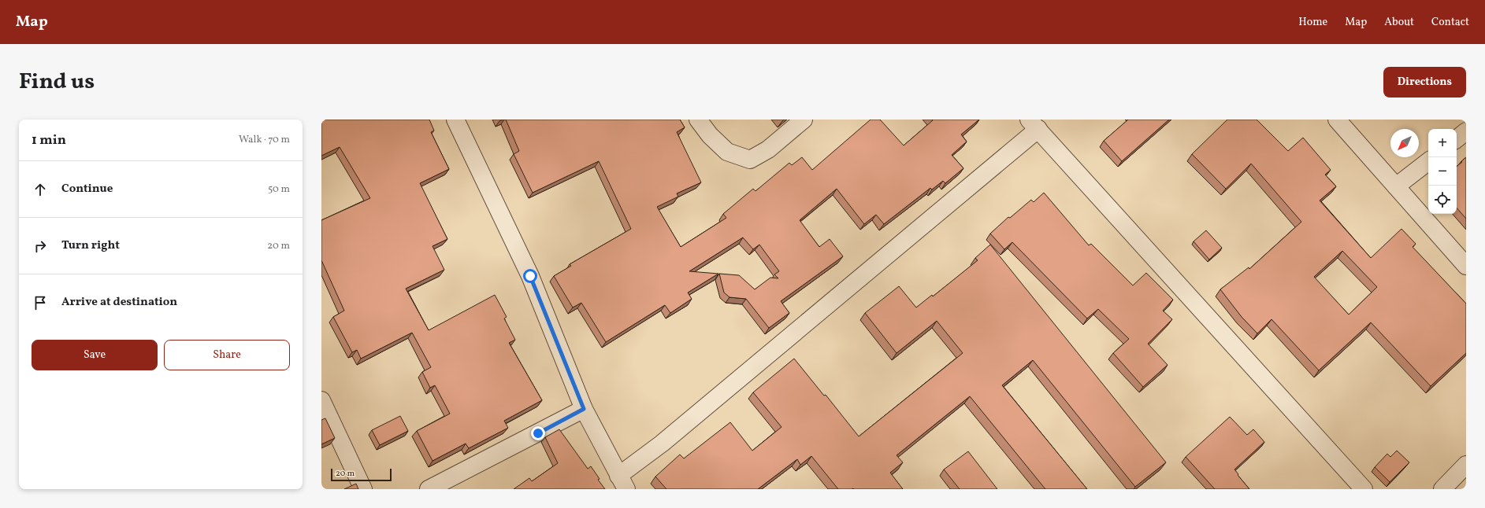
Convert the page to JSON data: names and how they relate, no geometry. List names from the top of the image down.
{
  "scale_bar": "20 m",
  "north": "bottom left",
  "page": {
    "header": "Map",
    "nav": [
      "Home",
      "Map",
      "About",
      "Contact"
    ],
    "title": "Find us",
    "buttons": [
      "Directions",
      ["Save", "Share"]
    ],
    "heading": ["1 min", "Walk · 70 m"],
    "map_buttons": ["+", "−"],
    "list": [
      ["Continue", "50 m"],
      ["Turn right", "20 m"],
      "Arrive at destination"
    ],
    "scale": "20 m"
  }
}
